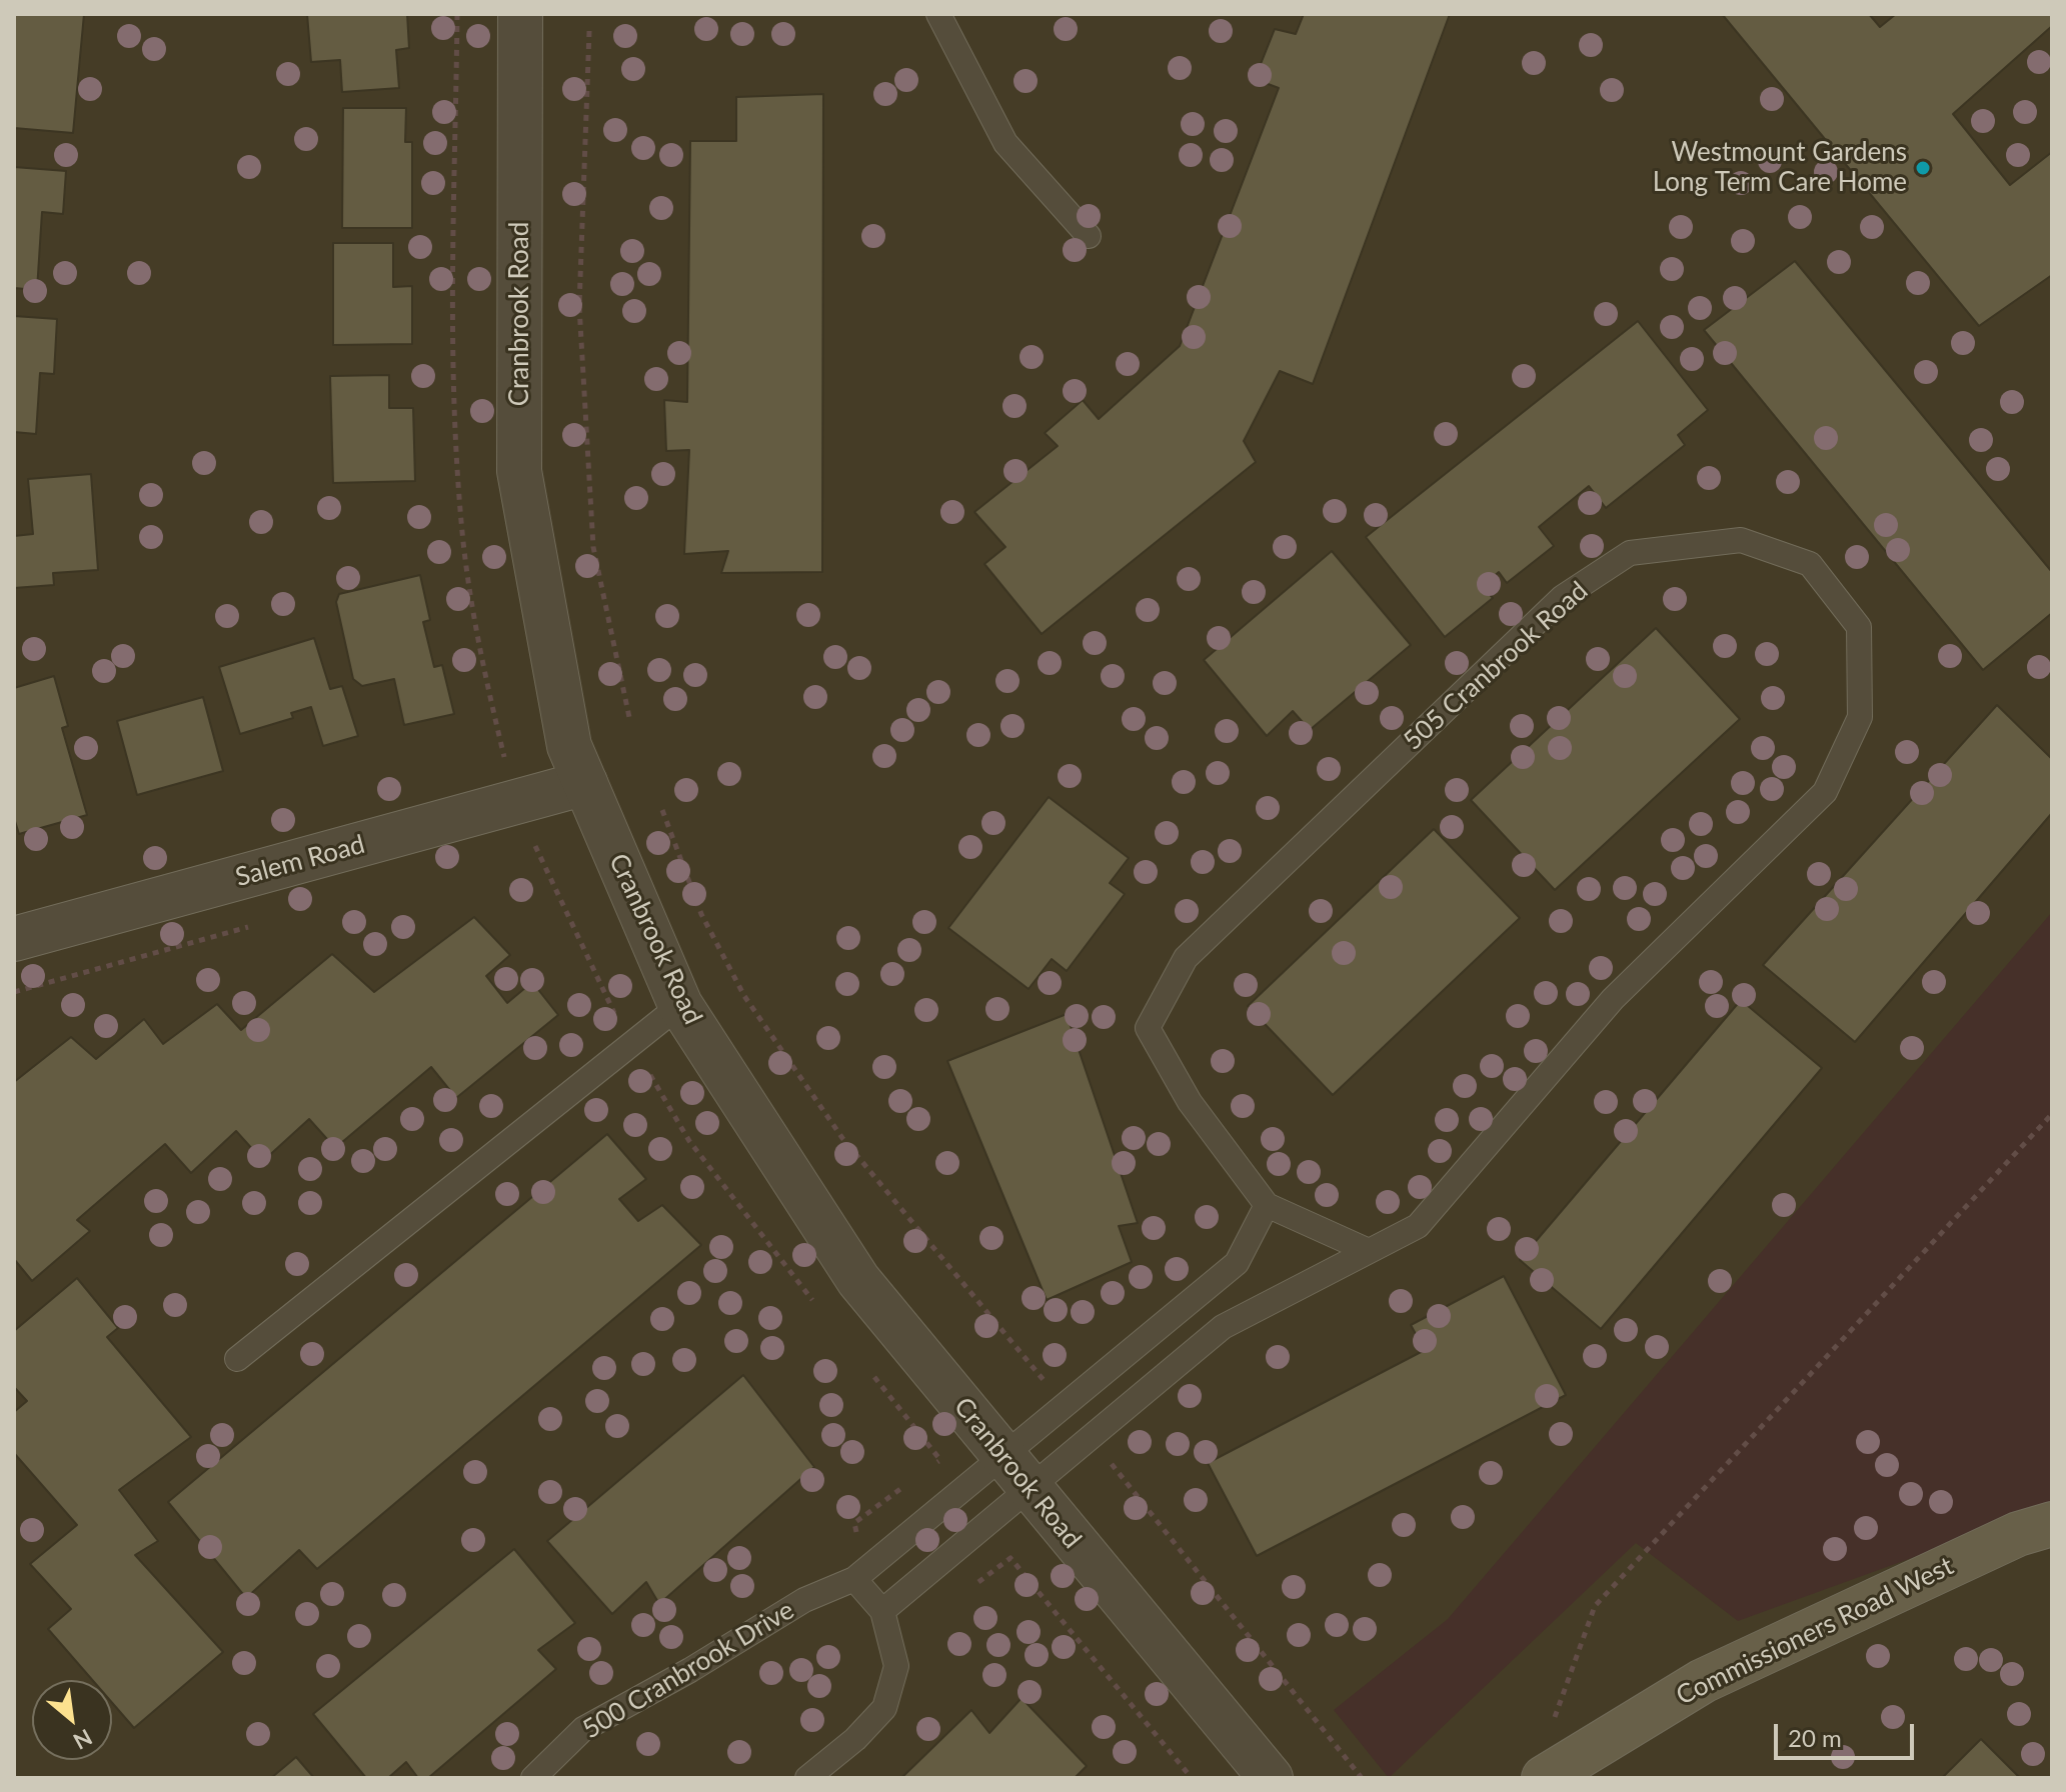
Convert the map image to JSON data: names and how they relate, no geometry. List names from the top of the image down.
{
  "streets": {
    "main road": ["Commissioners Road West"],
    "street": ["Cranbrook Road", "Salem Road"],
    "lane": ["505 Cranbrook Road", "500 Cranbrook Drive"]
  },
  "crossings": [
    ["Cranbrook Road", "505 Cranbrook Road"],
    ["Cranbrook Road", "Salem Road"],
    ["Cranbrook Road", "500 Cranbrook Drive"],
    ["505 Cranbrook Road", "500 Cranbrook Drive"]
  ],
  "places": ["Westmount Gardens Long Term Care Home"],
  "scale_bar": "20 m",
  "north": "bottom right"
}
